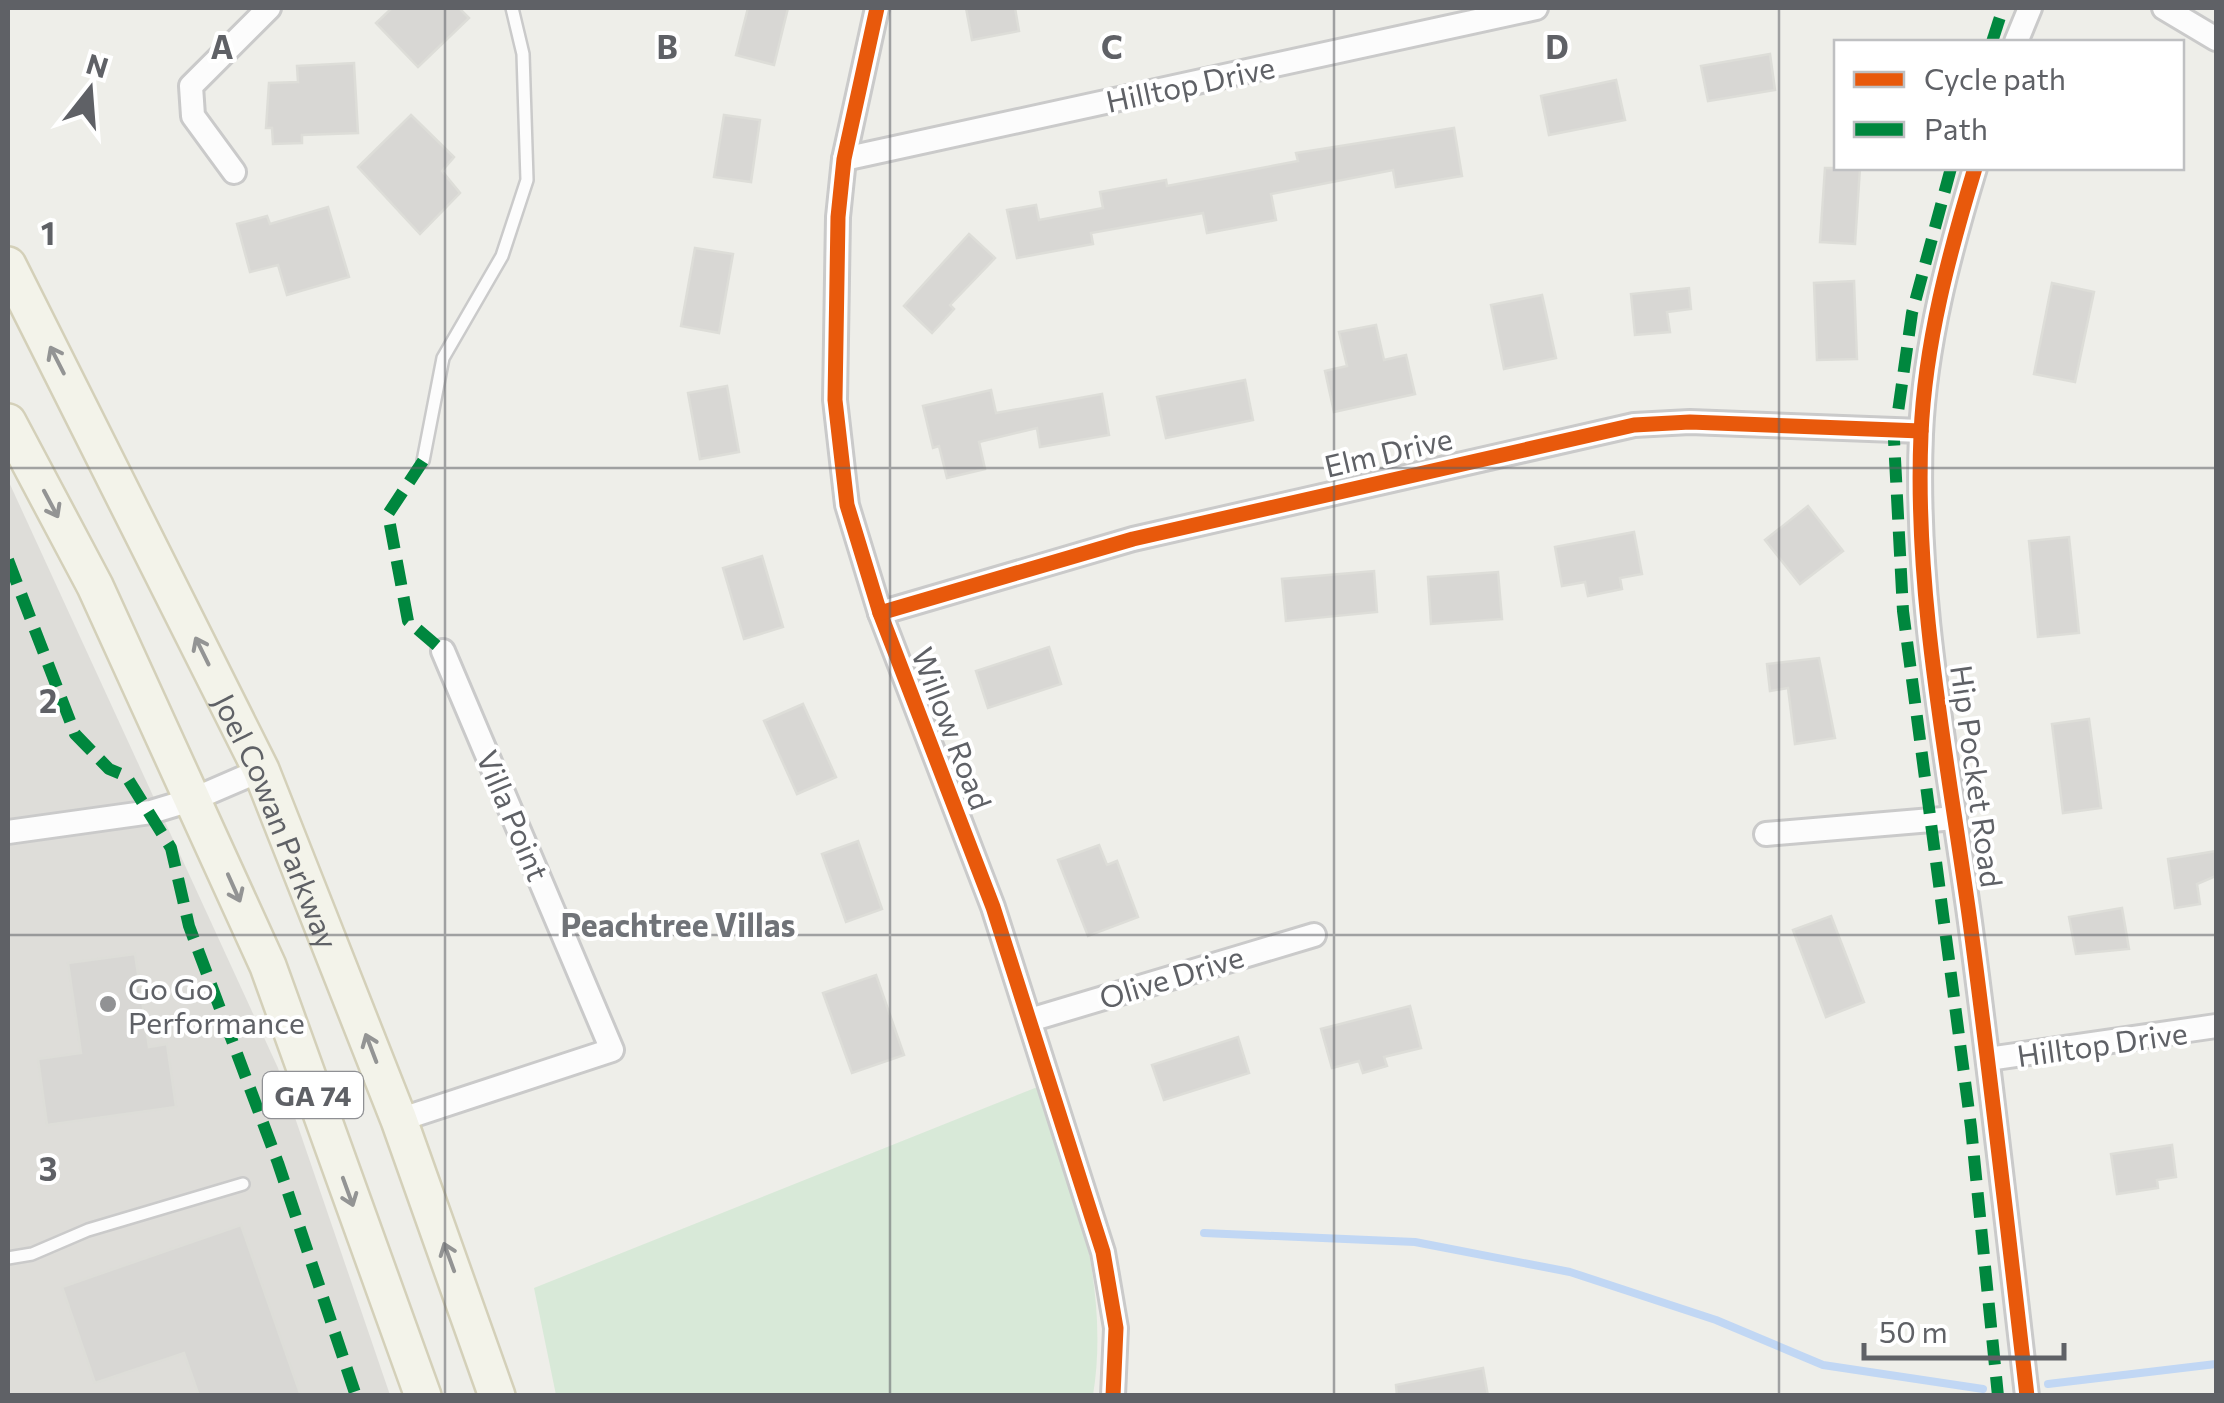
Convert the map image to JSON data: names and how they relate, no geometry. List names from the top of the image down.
{
  "streets": {
    "main road": ["Joel Cowan Parkway", "GA 74"],
    "street": [
      "Hilltop Drive",
      "Elm Drive",
      "Willow Road",
      "Hip Pocket Road",
      "Villa Point",
      "Olive Drive"
    ]
  },
  "crossings": [
    ["Hilltop Drive", "Willow Road"],
    ["Hilltop Drive", "Hip Pocket Road"],
    ["Elm Drive", "Willow Road"],
    ["Elm Drive", "Hip Pocket Road"],
    ["Willow Road", "Olive Drive"],
    ["Villa Point", "Joel Cowan Parkway"]
  ],
  "districts": ["Peachtree Villas"],
  "places": ["Go Go Performance"],
  "legend": ["Cycle path", "Path"],
  "scale_bar": "50 m",
  "north": "top",
  "grid": {
    "columns": [
      "A",
      "B",
      "C",
      "D"
    ],
    "rows": ["1", "2", "3"]
  }
}
